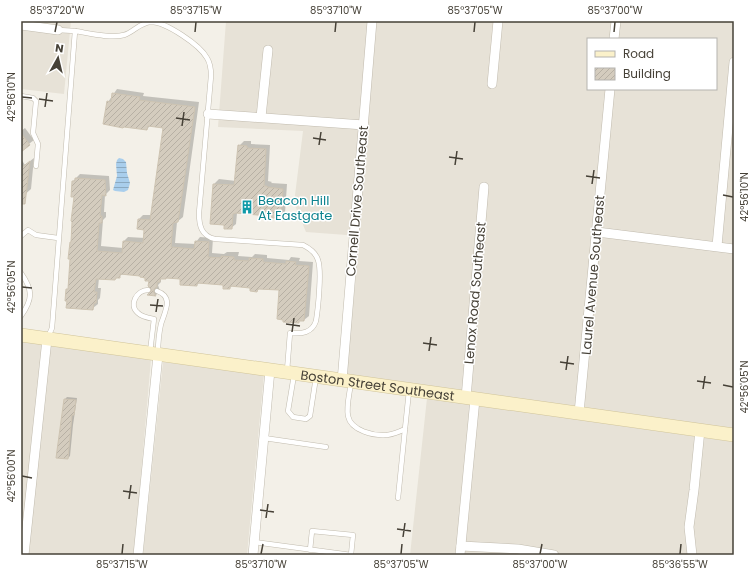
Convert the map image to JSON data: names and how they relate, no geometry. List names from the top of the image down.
{
  "streets": {
    "street": [
      "Cornell Drive Southeast",
      "Laurel Avenue Southeast",
      "Lenox Road Southeast",
      "Boston Street Southeast"
    ]
  },
  "crossings": [
    ["Cornell Drive Southeast", "Boston Street Southeast"],
    ["Laurel Avenue Southeast", "Boston Street Southeast"],
    ["Lenox Road Southeast", "Boston Street Southeast"]
  ],
  "places": {
    "building": ["Beacon Hill At Eastgate"]
  },
  "legend": ["Road", "Building"],
  "north": "top",
  "coordinates": [
    "85°37'20\"W",
    "85°37'15\"W",
    "85°37'10\"W",
    "85°37'05\"W",
    "85°37'00\"W",
    "42°56'10\"N",
    "42°56'05\"N",
    "42°56'00\"N",
    "85°36'55\"W"
  ]
}
